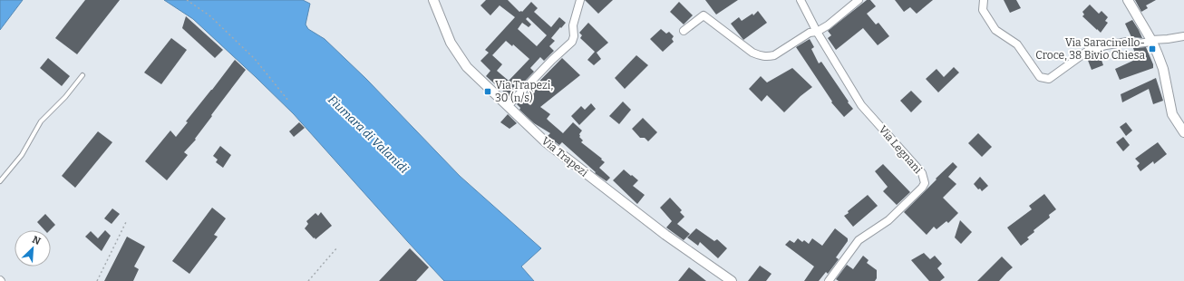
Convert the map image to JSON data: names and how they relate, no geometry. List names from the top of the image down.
{
  "streets": {
    "street": ["Via Legnani", "Via Trapezi"]
  },
  "water": ["Fiumara di Valanidi"],
  "places": {
    "transit": ["Via Saracinello- Croce, 38 Bivio Chiesa", "Via Trapezi, 30 (n/s)"]
  },
  "north": "top right"
}
